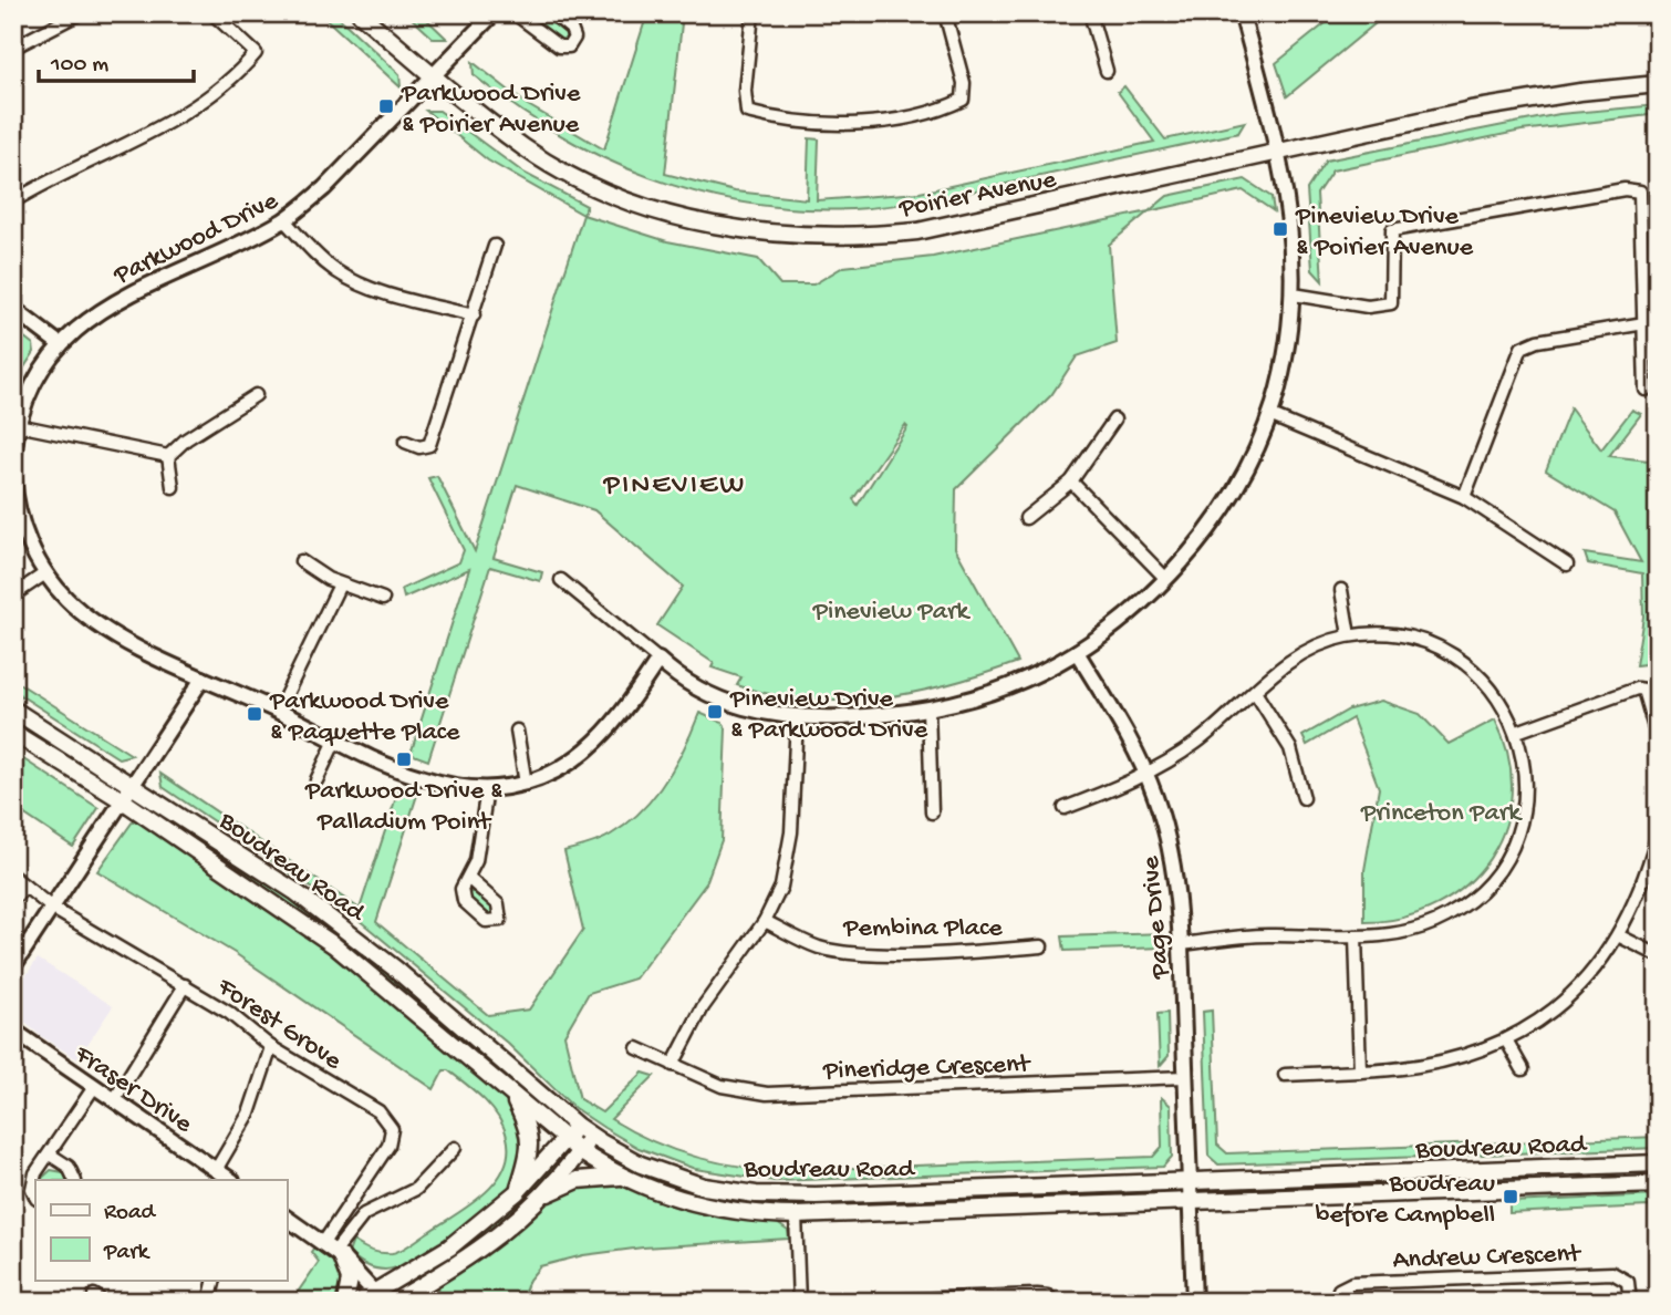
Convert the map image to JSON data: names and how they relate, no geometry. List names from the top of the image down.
{
  "streets": {
    "main road": ["Poirier Avenue", "Boudreau Road"],
    "street": [
      "Parkwood Drive",
      "Page Drive",
      "Pembina Place",
      "Forest Grove",
      "Pineridge Crescent",
      "Fraser Drive",
      "Andrew Crescent"
    ]
  },
  "crossings": [
    ["Poirier Avenue", "Parkwood Drive"],
    ["Boudreau Road", "Page Drive"],
    ["Page Drive", "Pineridge Crescent"]
  ],
  "districts": ["PINEVIEW"],
  "parks": ["Pineview Park", "Princeton Park"],
  "places": {
    "transit": [
      "Parkwood Drive & Poirier Avenue",
      "Pineview Drive & Poirier Avenue",
      "Pineview Drive & Parkwood Drive",
      "Parkwood Drive & Paquette Place",
      "Parkwood Drive & Palladium Point",
      "Boudreau before Campbell"
    ]
  },
  "legend": ["Road", "Park"],
  "scale_bar": "100 m"
}
